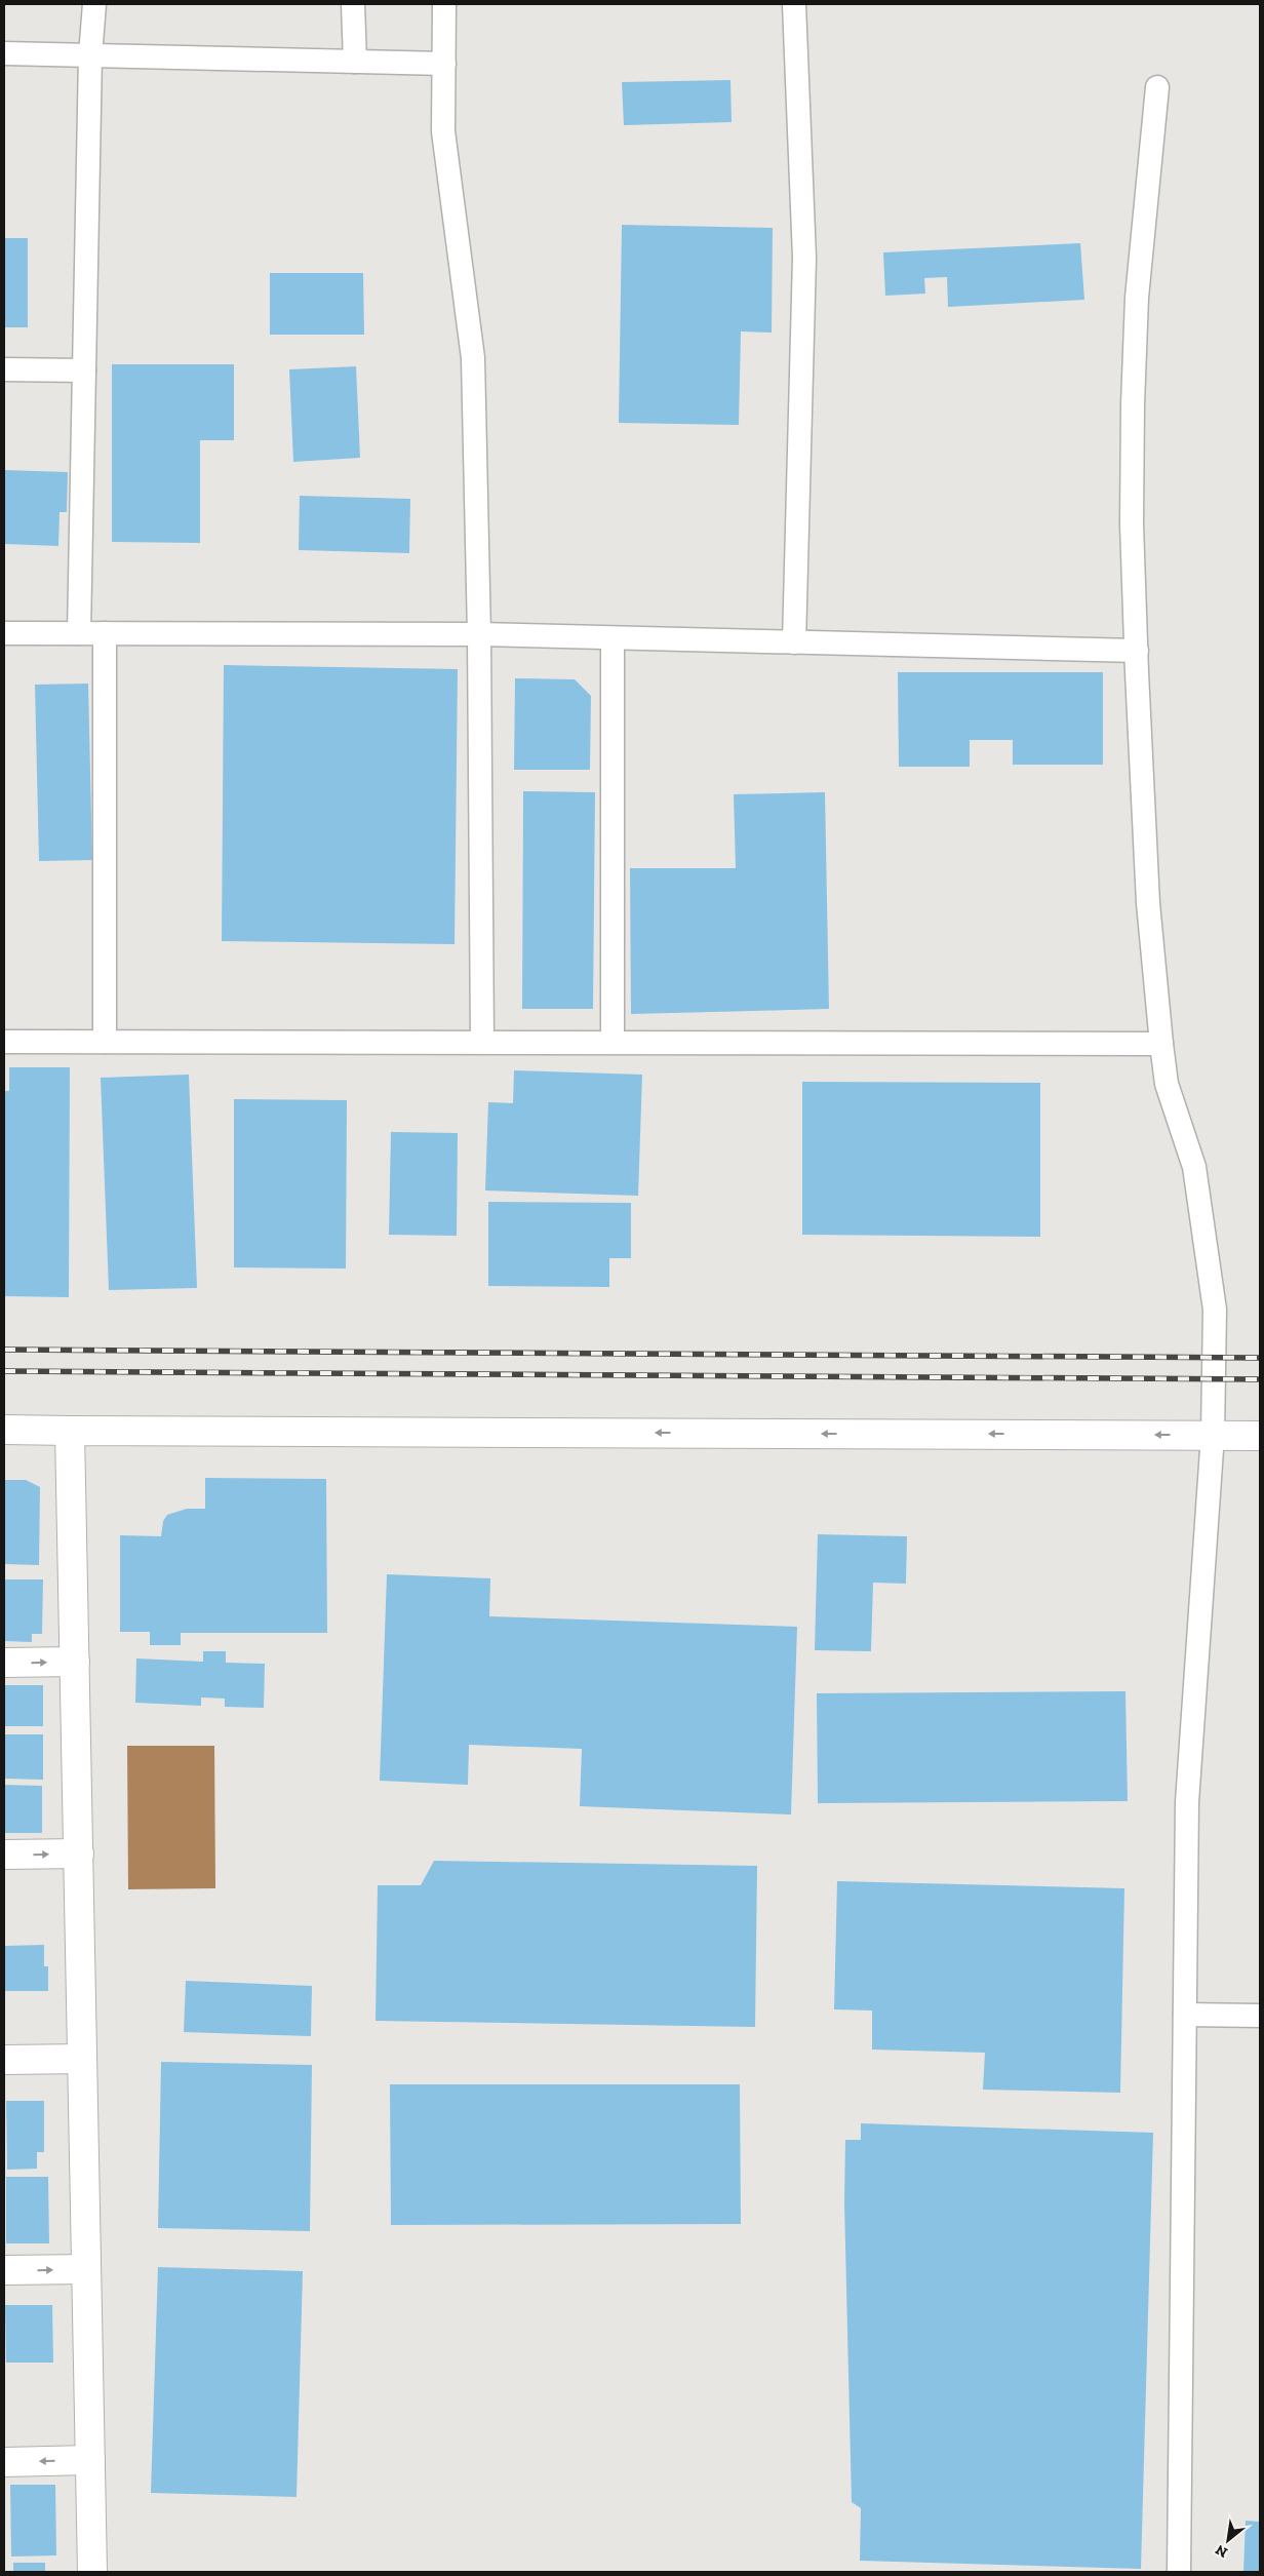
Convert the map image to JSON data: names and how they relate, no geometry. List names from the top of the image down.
{
  "north": "bottom left"
}
